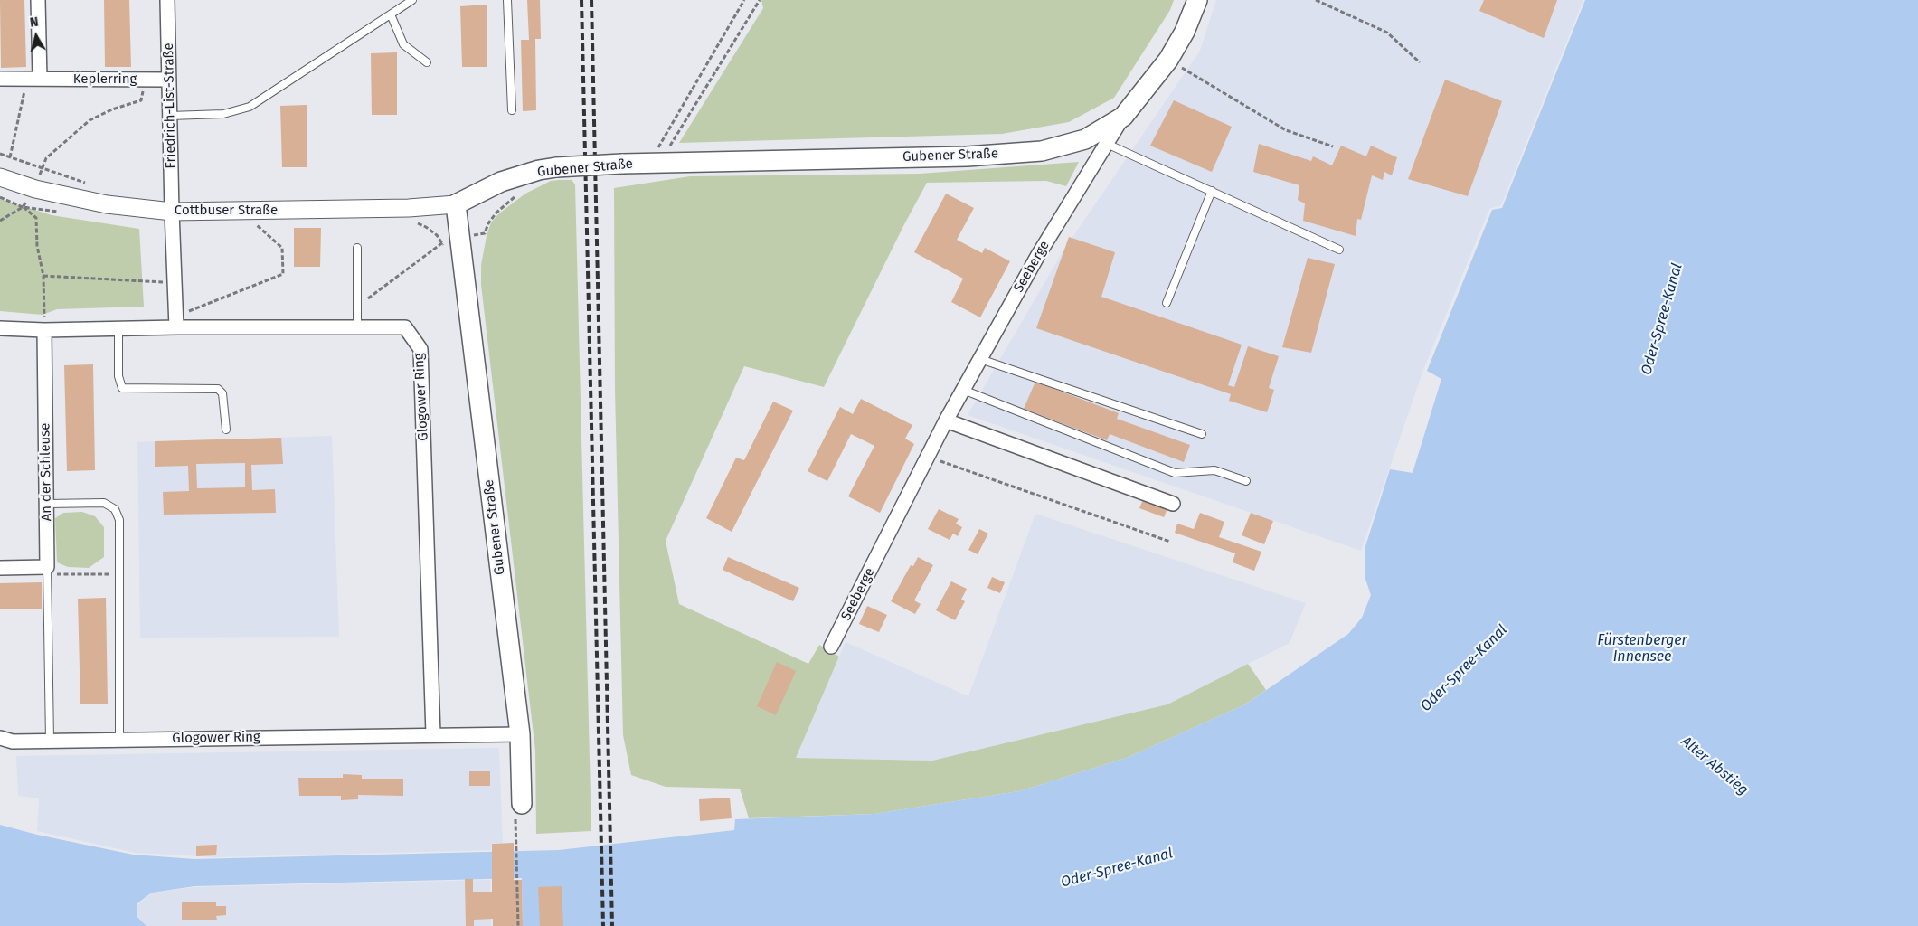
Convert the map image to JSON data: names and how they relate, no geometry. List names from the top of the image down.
{
  "streets": {
    "main road": ["Gubener Straße"],
    "street": [
      "Keplerring",
      "Friedrich-List-Straße",
      "Cottbuser Straße",
      "Seeberge",
      "Glogower Ring",
      "An der Schleuse"
    ]
  },
  "crossings": [
    ["Keplerring", "Friedrich-List-Straße"],
    ["Friedrich-List-Straße", "Cottbuser Straße"],
    ["Gubener Straße", "Cottbuser Straße"],
    ["Gubener Straße", "Seeberge"],
    ["Gubener Straße", "Glogower Ring"]
  ],
  "water": ["Oder-Spree-Kanal", "Fürstenberger Innensee", "Alter Abstieg"],
  "north": "top"
}
